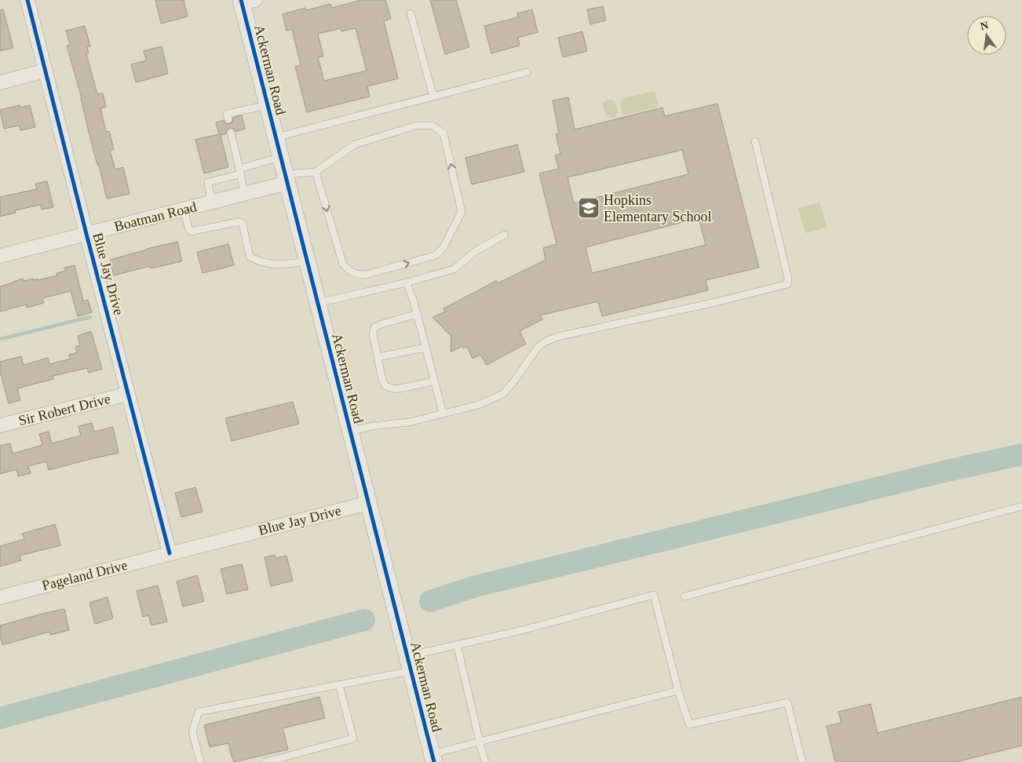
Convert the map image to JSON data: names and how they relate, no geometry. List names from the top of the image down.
{
  "streets": {
    "street": [
      "Ackerman Road",
      "Boatman Road",
      "Blue Jay Drive",
      "Sir Robert Drive",
      "Pageland Drive"
    ]
  },
  "crossings": [
    ["Ackerman Road", "Boatman Road"],
    ["Ackerman Road", "Blue Jay Drive"],
    ["Boatman Road", "Blue Jay Drive"],
    ["Blue Jay Drive", "Sir Robert Drive"],
    ["Blue Jay Drive", "Pageland Drive"]
  ],
  "places": {
    "school or university": ["Hopkins Elementary School"]
  },
  "north": "top"
}
